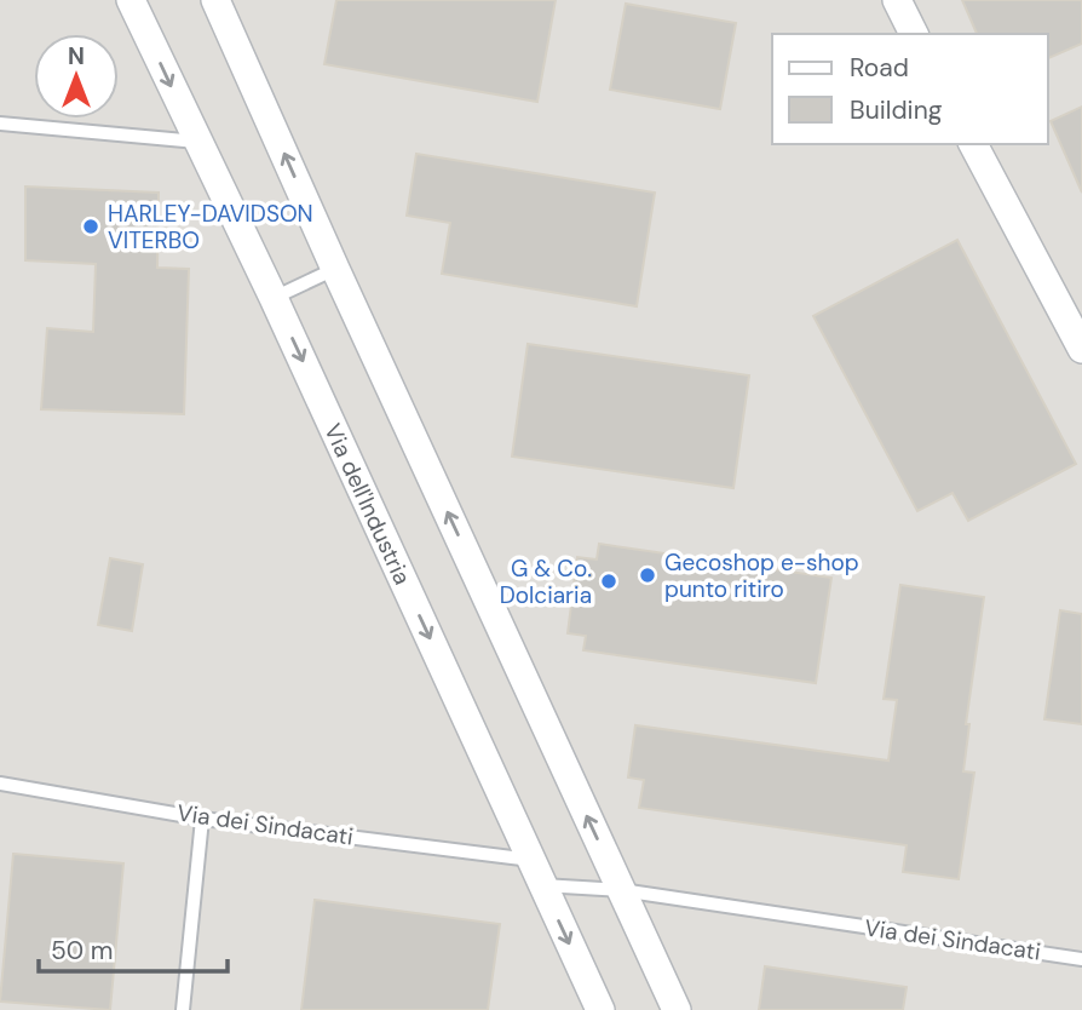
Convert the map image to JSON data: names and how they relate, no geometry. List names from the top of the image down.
{
  "streets": {
    "street": ["Via dell'Industria"],
    "lane": ["Via dei Sindacati"]
  },
  "crossings": [
    ["Via dell'Industria", "Via dei Sindacati"]
  ],
  "places": ["HARLEY-DAVIDSON VITERBO", "Gecoshop e-shop punto ritiro", "G & Co. Dolciaria"],
  "legend": ["Road", "Building"],
  "scale_bar": "50 m",
  "north": "top"
}
